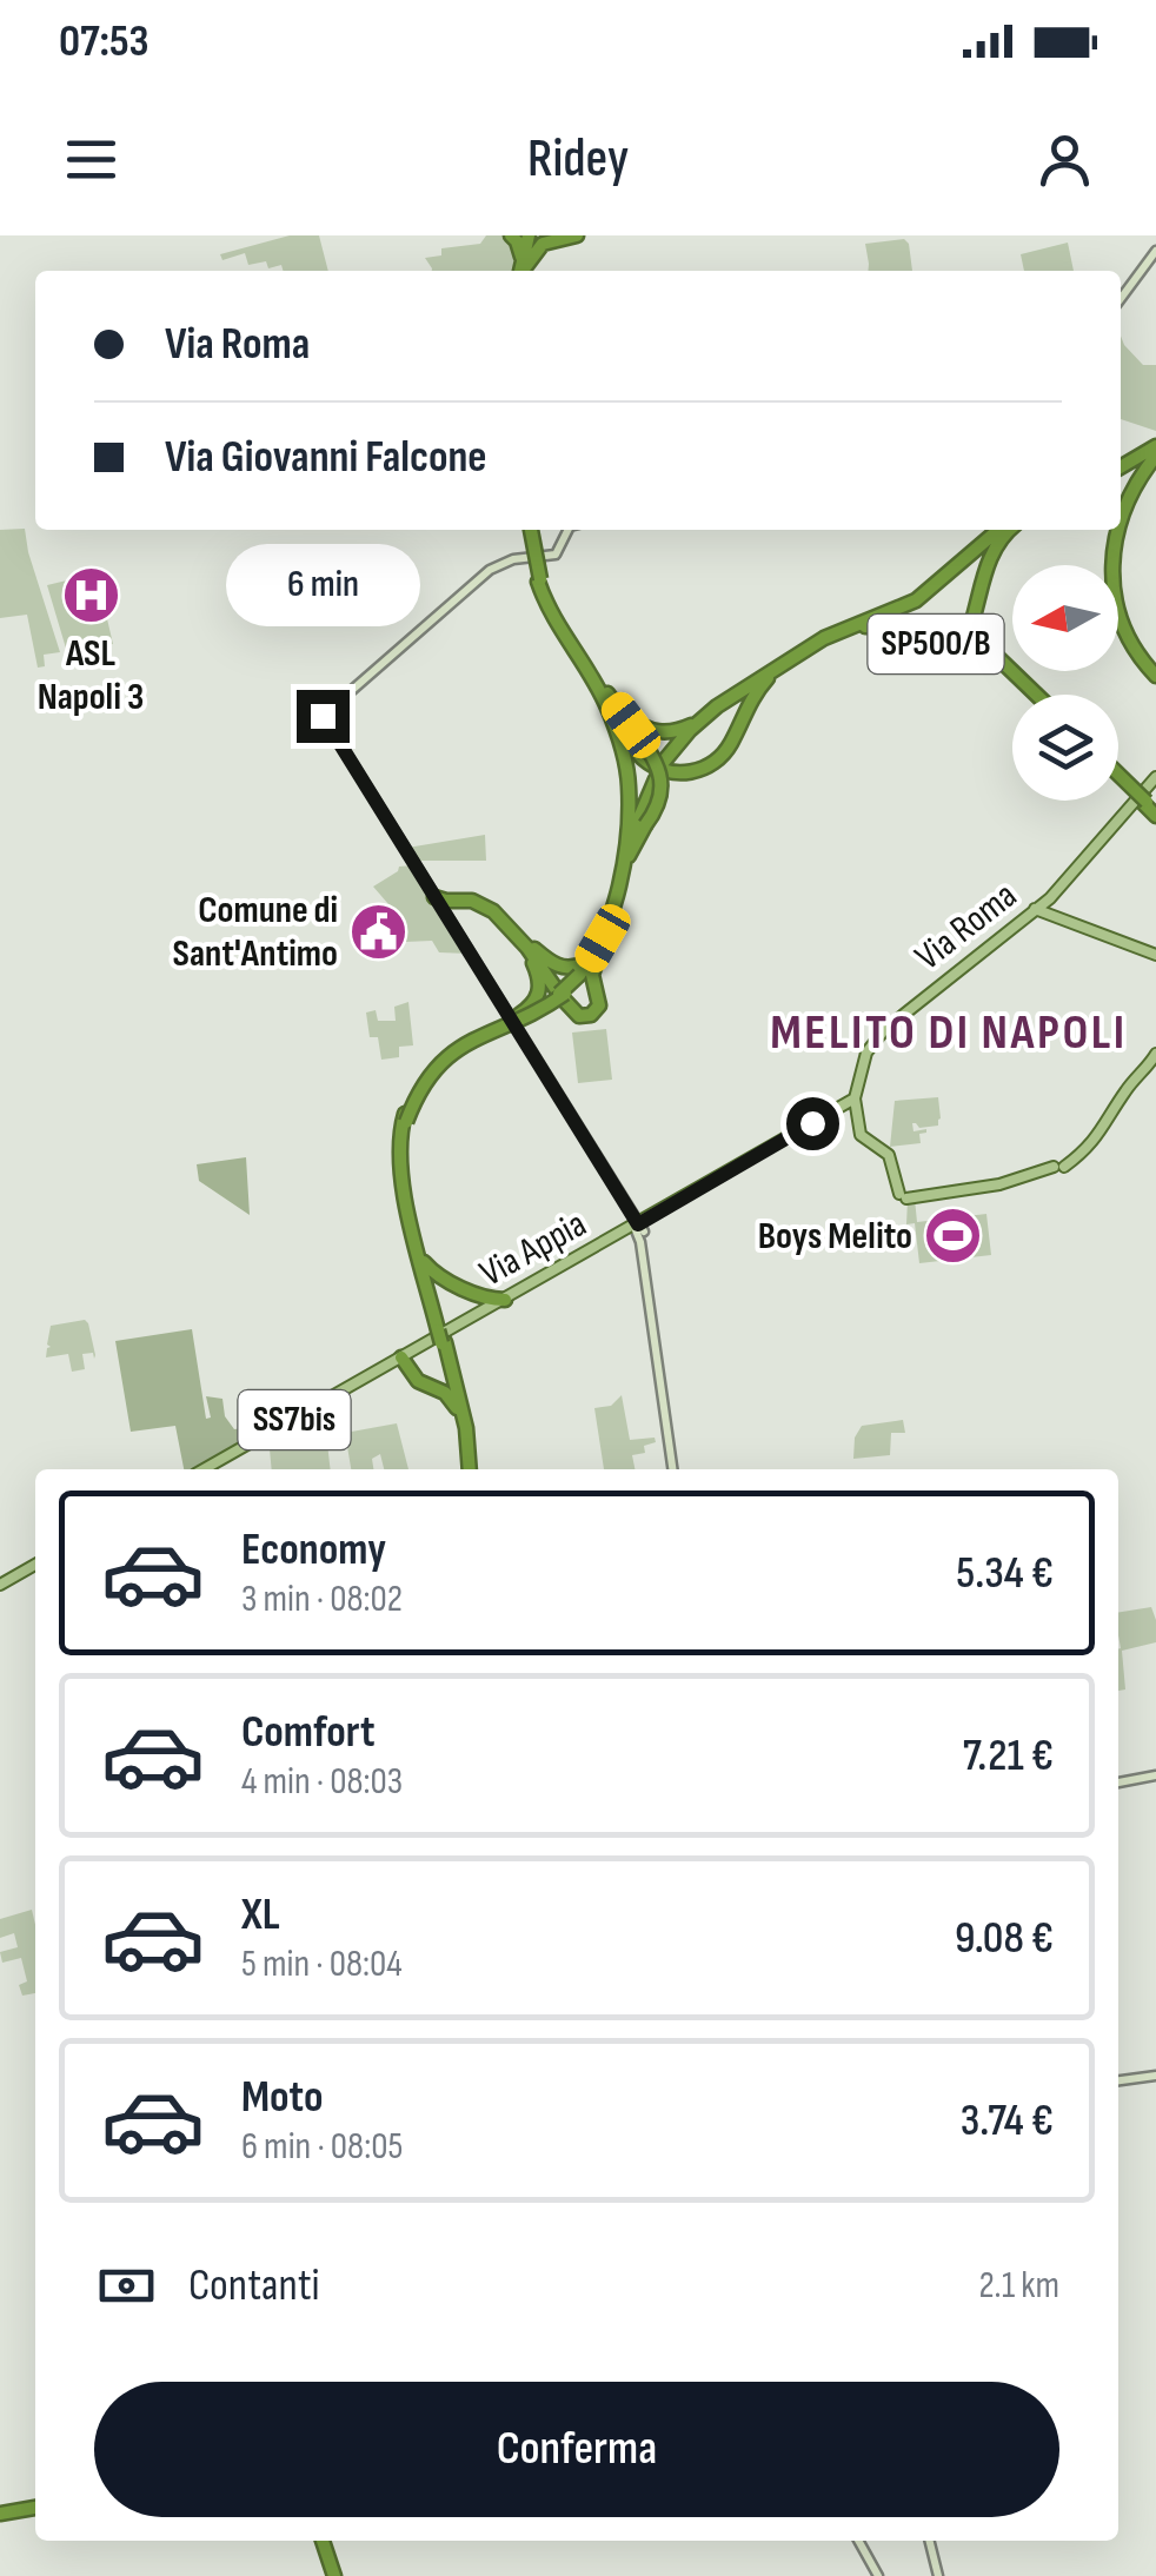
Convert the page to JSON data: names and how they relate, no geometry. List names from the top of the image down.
{
  "streets": {
    "highway": ["SP500/B"],
    "main road": ["Via Roma", "Via Appia", "SS7bis"]
  },
  "crossings": [
    ["Via Appia", "SS7bis"]
  ],
  "districts": ["MELITO DI NAPOLI"],
  "places": {
    "hospital": ["ASL Napoli 3"],
    "public building": ["Comune di Sant'Antimo"],
    "sports": ["Boys Melito"]
  },
  "north": "left",
  "page": {
    "status": "07:53",
    "header": "Ridey",
    "banner": ["Via Roma", "Via Giovanni Falcone"],
    "bubble": "6 min",
    "list": [
      {
        "name": "Economy",
        "note": "3 min · 08:02",
        "value": "5.34 €"
      },
      {
        "name": "Comfort",
        "note": "4 min · 08:03",
        "value": "7.21 €"
      },
      {
        "name": "XL",
        "note": "5 min · 08:04",
        "value": "9.08 €"
      },
      {
        "name": "Moto",
        "note": "6 min · 08:05",
        "value": "3.74 €"
      }
    ],
    "pay": ["Contanti", "2.1 km"],
    "buttons": "Conferma"
  }
}
